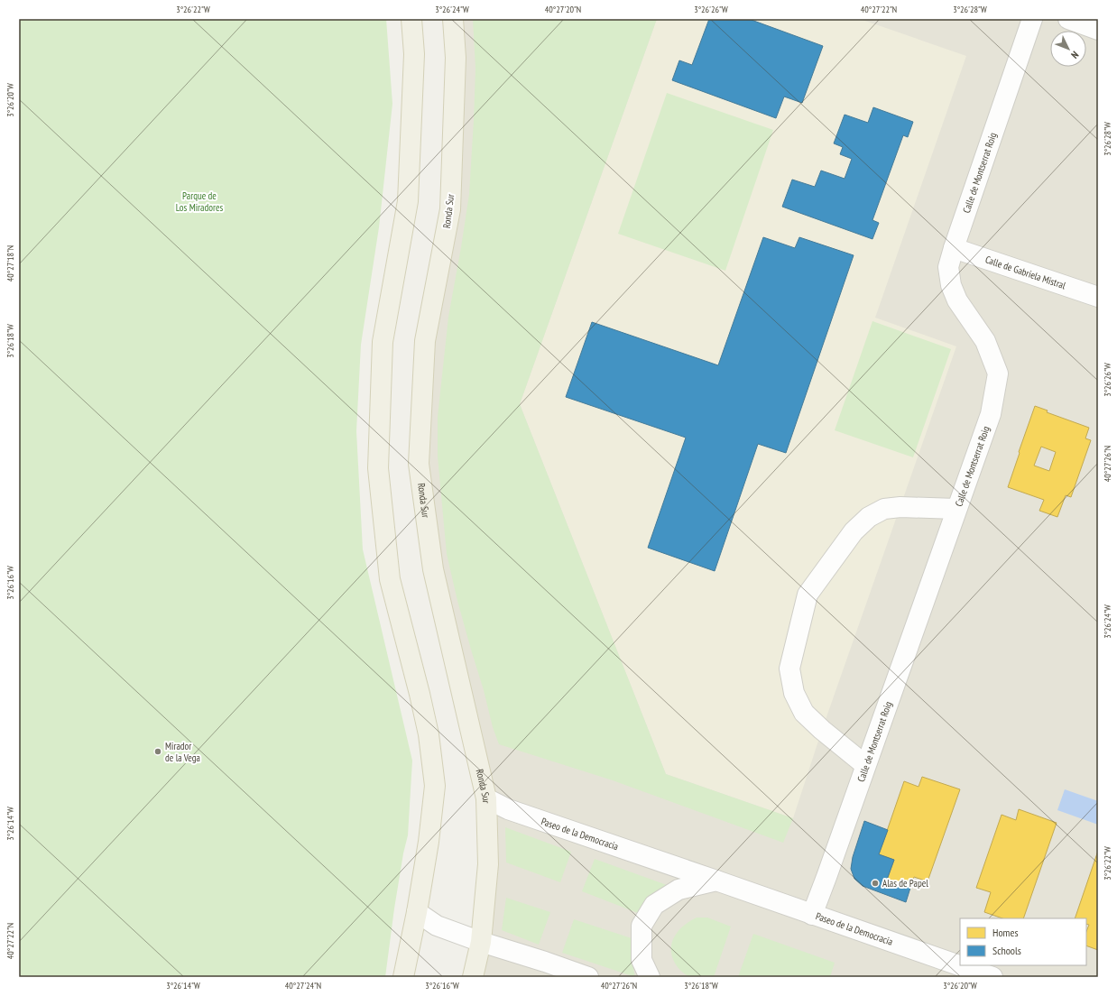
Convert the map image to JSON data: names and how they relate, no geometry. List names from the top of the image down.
{
  "streets": {
    "main road": ["Ronda Sur"],
    "street": ["Calle de Montserrat Roig", "Calle de Gabriela Mistral", "Paseo de la Democracia"]
  },
  "crossings": [
    ["Calle de Montserrat Roig", "Calle de Gabriela Mistral"],
    ["Calle de Montserrat Roig", "Paseo de la Democracia"],
    ["Ronda Sur", "Paseo de la Democracia"]
  ],
  "parks": ["Parque de Los Miradores"],
  "places": ["Mirador de la Vega", "Alas de Papel"],
  "legend": ["Homes", "Schools"],
  "north": "bottom right",
  "coordinates": [
    "3°26'22\"W",
    "3°26'24\"W",
    "40°27'20\"N",
    "3°26'26\"W",
    "40°27'22\"N",
    "3°26'28\"W",
    "3°26'20\"W",
    "40°27'18\"N",
    "3°26'18\"W",
    "40°27'26\"N",
    "3°26'16\"W",
    "3°26'14\"W",
    "40°27'24\"N"
  ]
}
